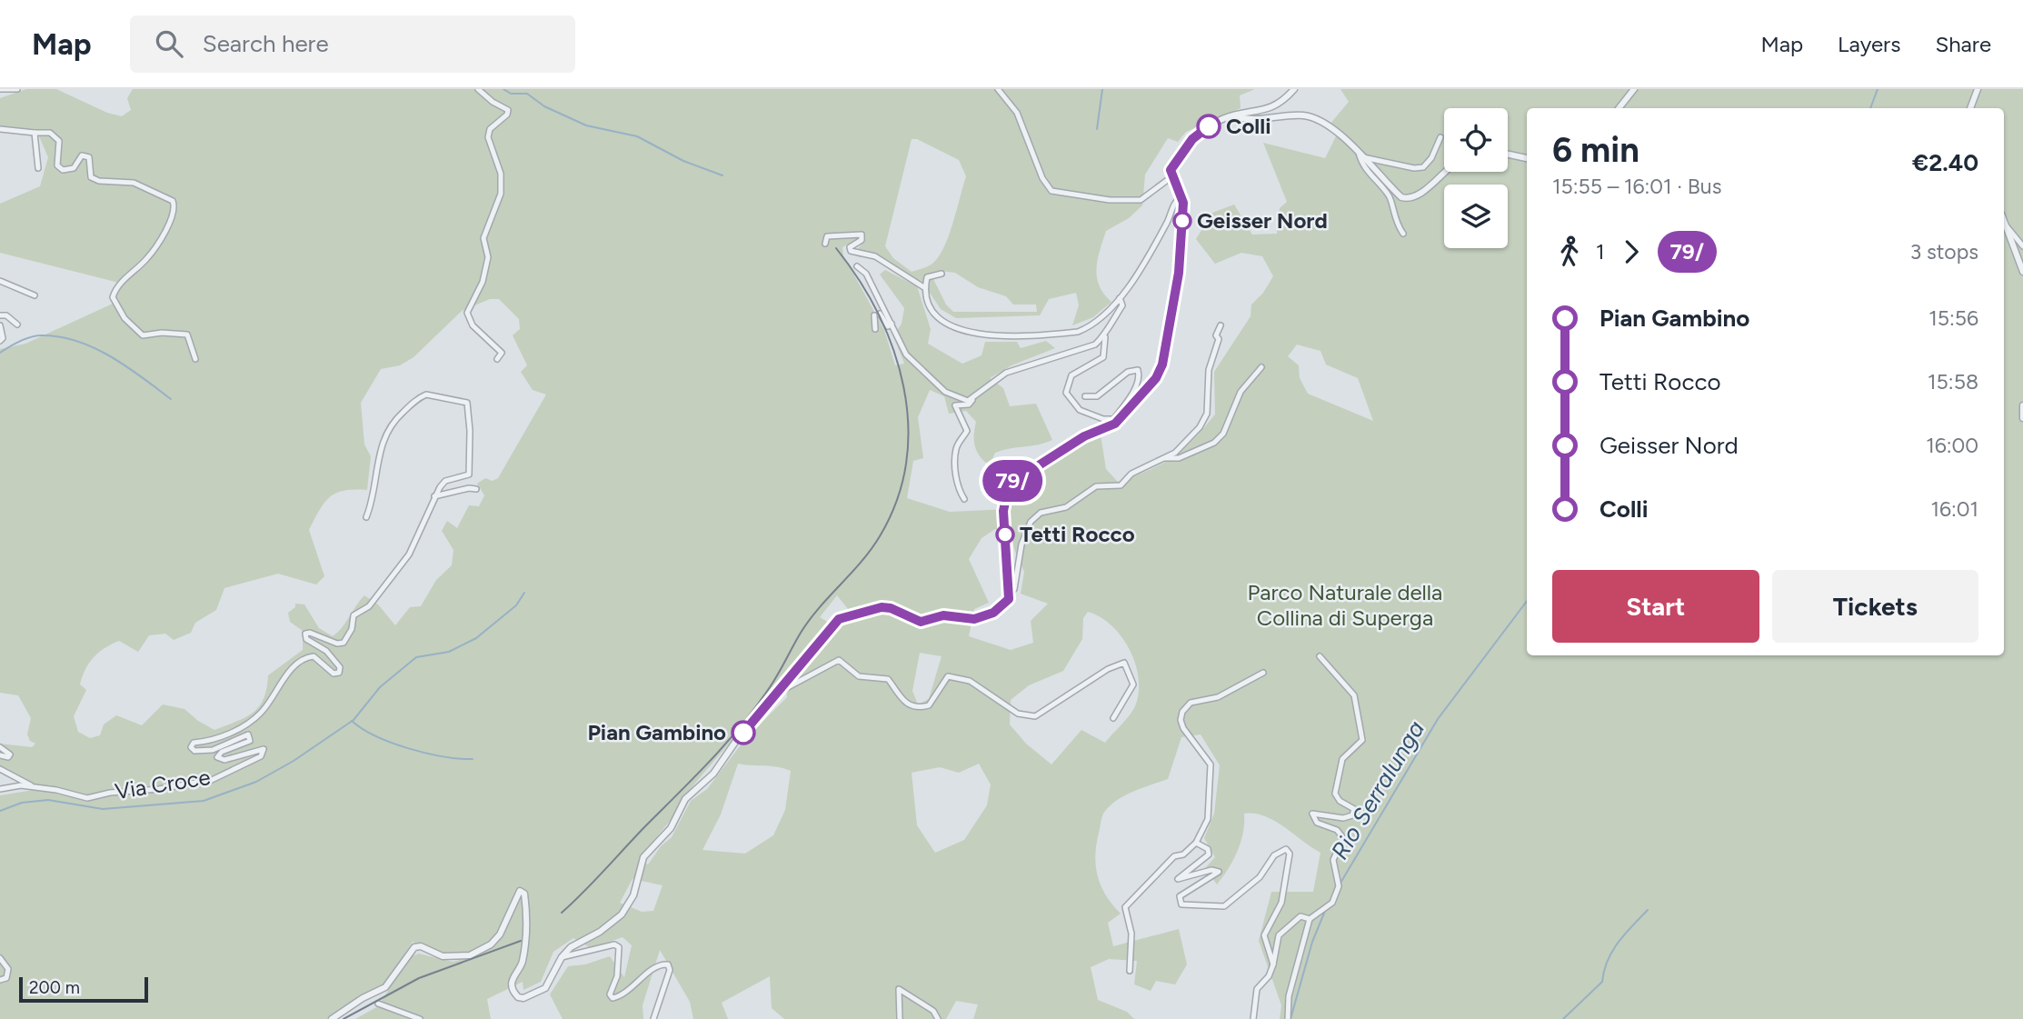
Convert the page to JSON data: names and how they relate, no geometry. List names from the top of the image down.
{
  "streets": {
    "street": ["Via Croce"]
  },
  "water": ["Rio Serralunga"],
  "parks": ["Parco Naturale della Collina di Superga"],
  "places": [
    "Colli",
    "Geisser Nord",
    "Tetti Rocco",
    "Pian Gambino"
  ],
  "lines": ["bus line 79/"],
  "scale_bar": "200 m",
  "page": {
    "header": "Map",
    "search": "Search here",
    "nav": ["Map", "Layers", "Share"],
    "on_map": "79/",
    "heading": ["6 min", "15:55 – 16:01 · Bus", "€2.40"],
    "legs": ["1", "79/", "3 stops"],
    "list": [
      {
        "name": "Pian Gambino",
        "value": "15:56"
      },
      {
        "name": "Tetti Rocco",
        "value": "15:58"
      },
      {
        "name": "Geisser Nord",
        "value": "16:00"
      },
      {
        "name": "Colli",
        "value": "16:01"
      }
    ],
    "buttons": ["Start", "Tickets"],
    "scale": "200 m"
  }
}
